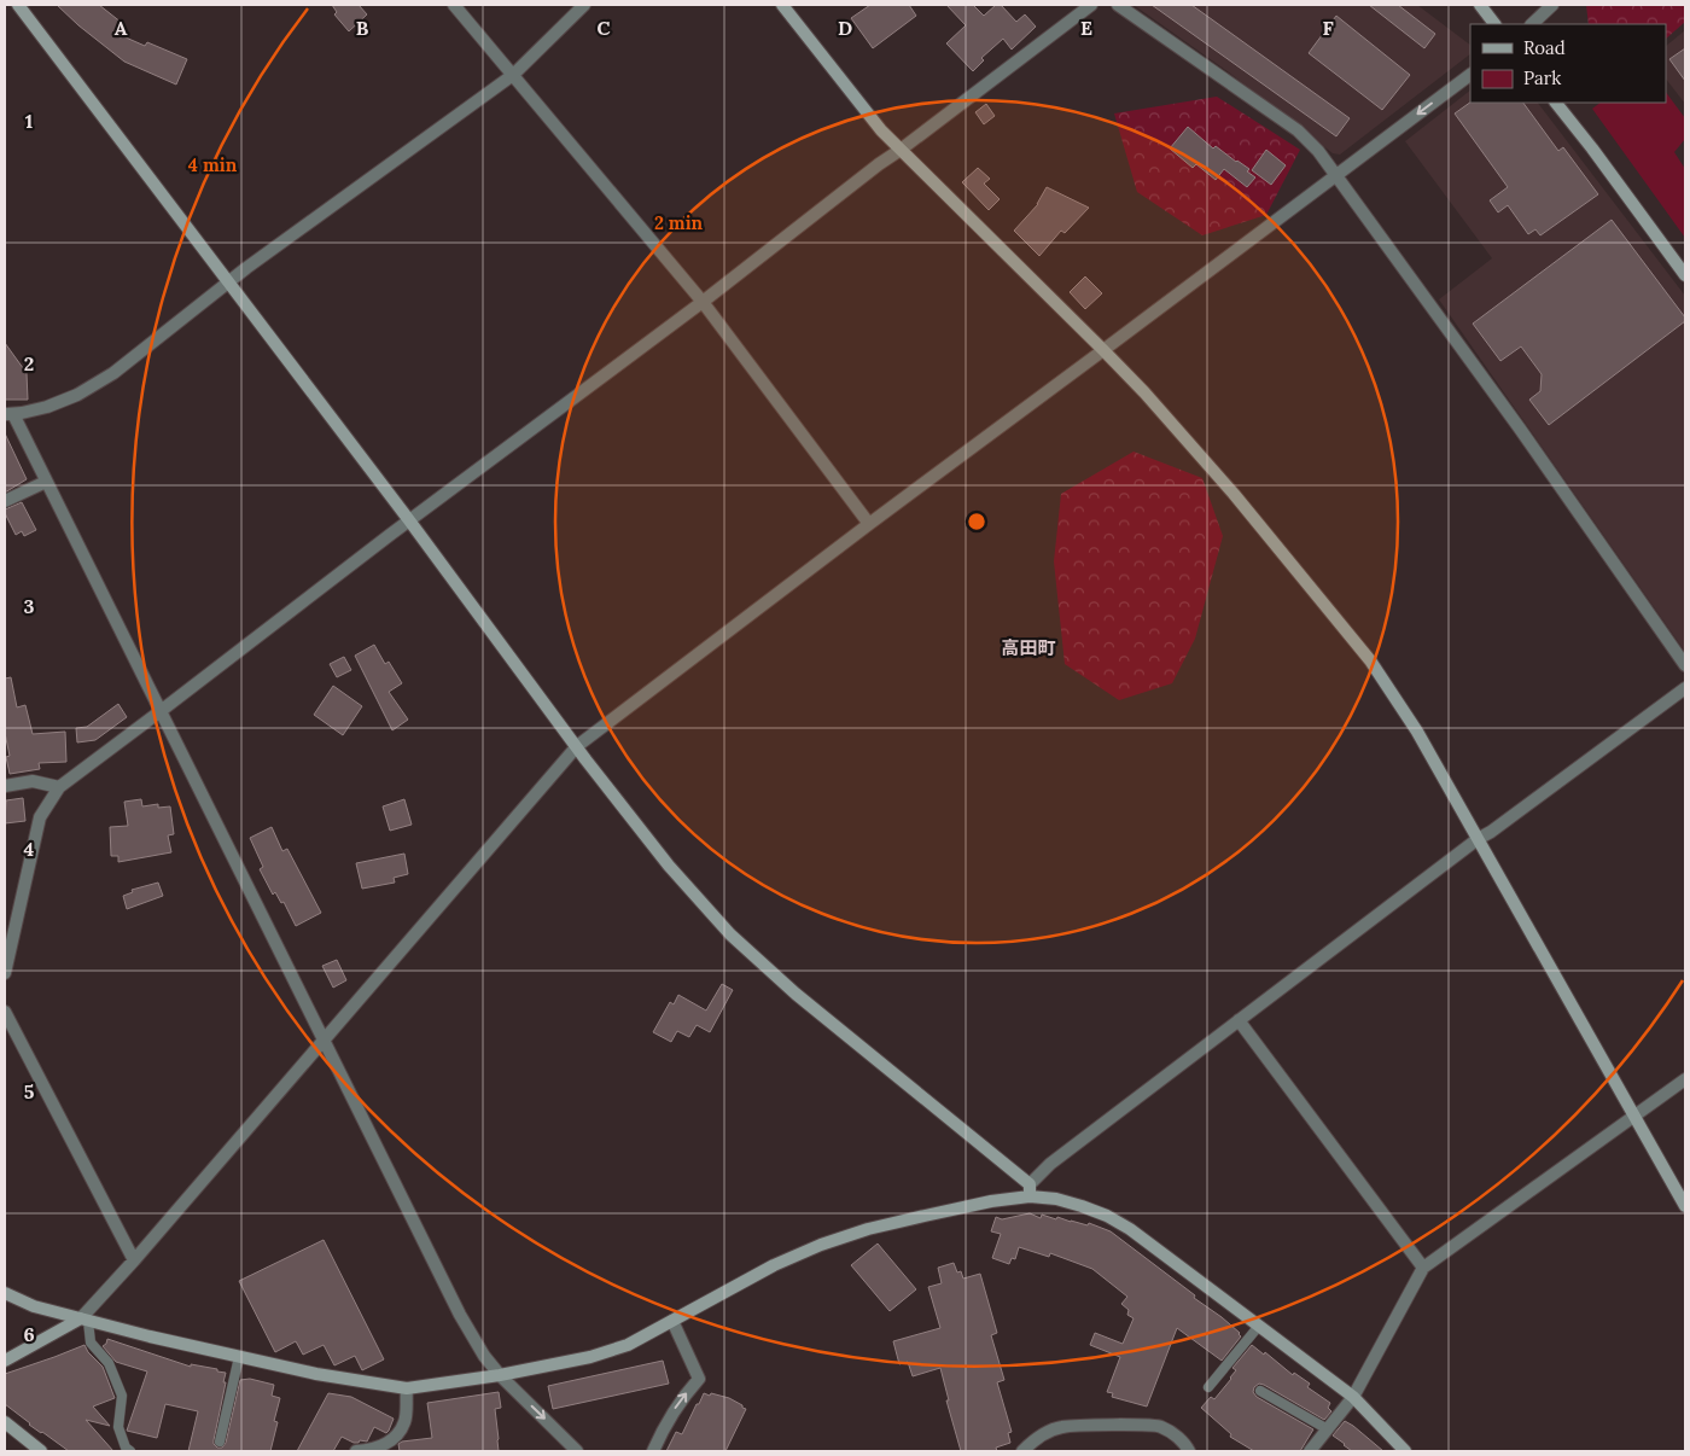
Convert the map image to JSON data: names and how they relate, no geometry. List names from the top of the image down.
{
  "districts": ["高田町"],
  "legend": ["Road", "Park"],
  "grid": {
    "columns": [
      "A",
      "B",
      "C",
      "D",
      "E",
      "F"
    ],
    "rows": [
      "1",
      "2",
      "3",
      "4",
      "5",
      "6"
    ]
  },
  "rings": ["4 min", "2 min"]
}
